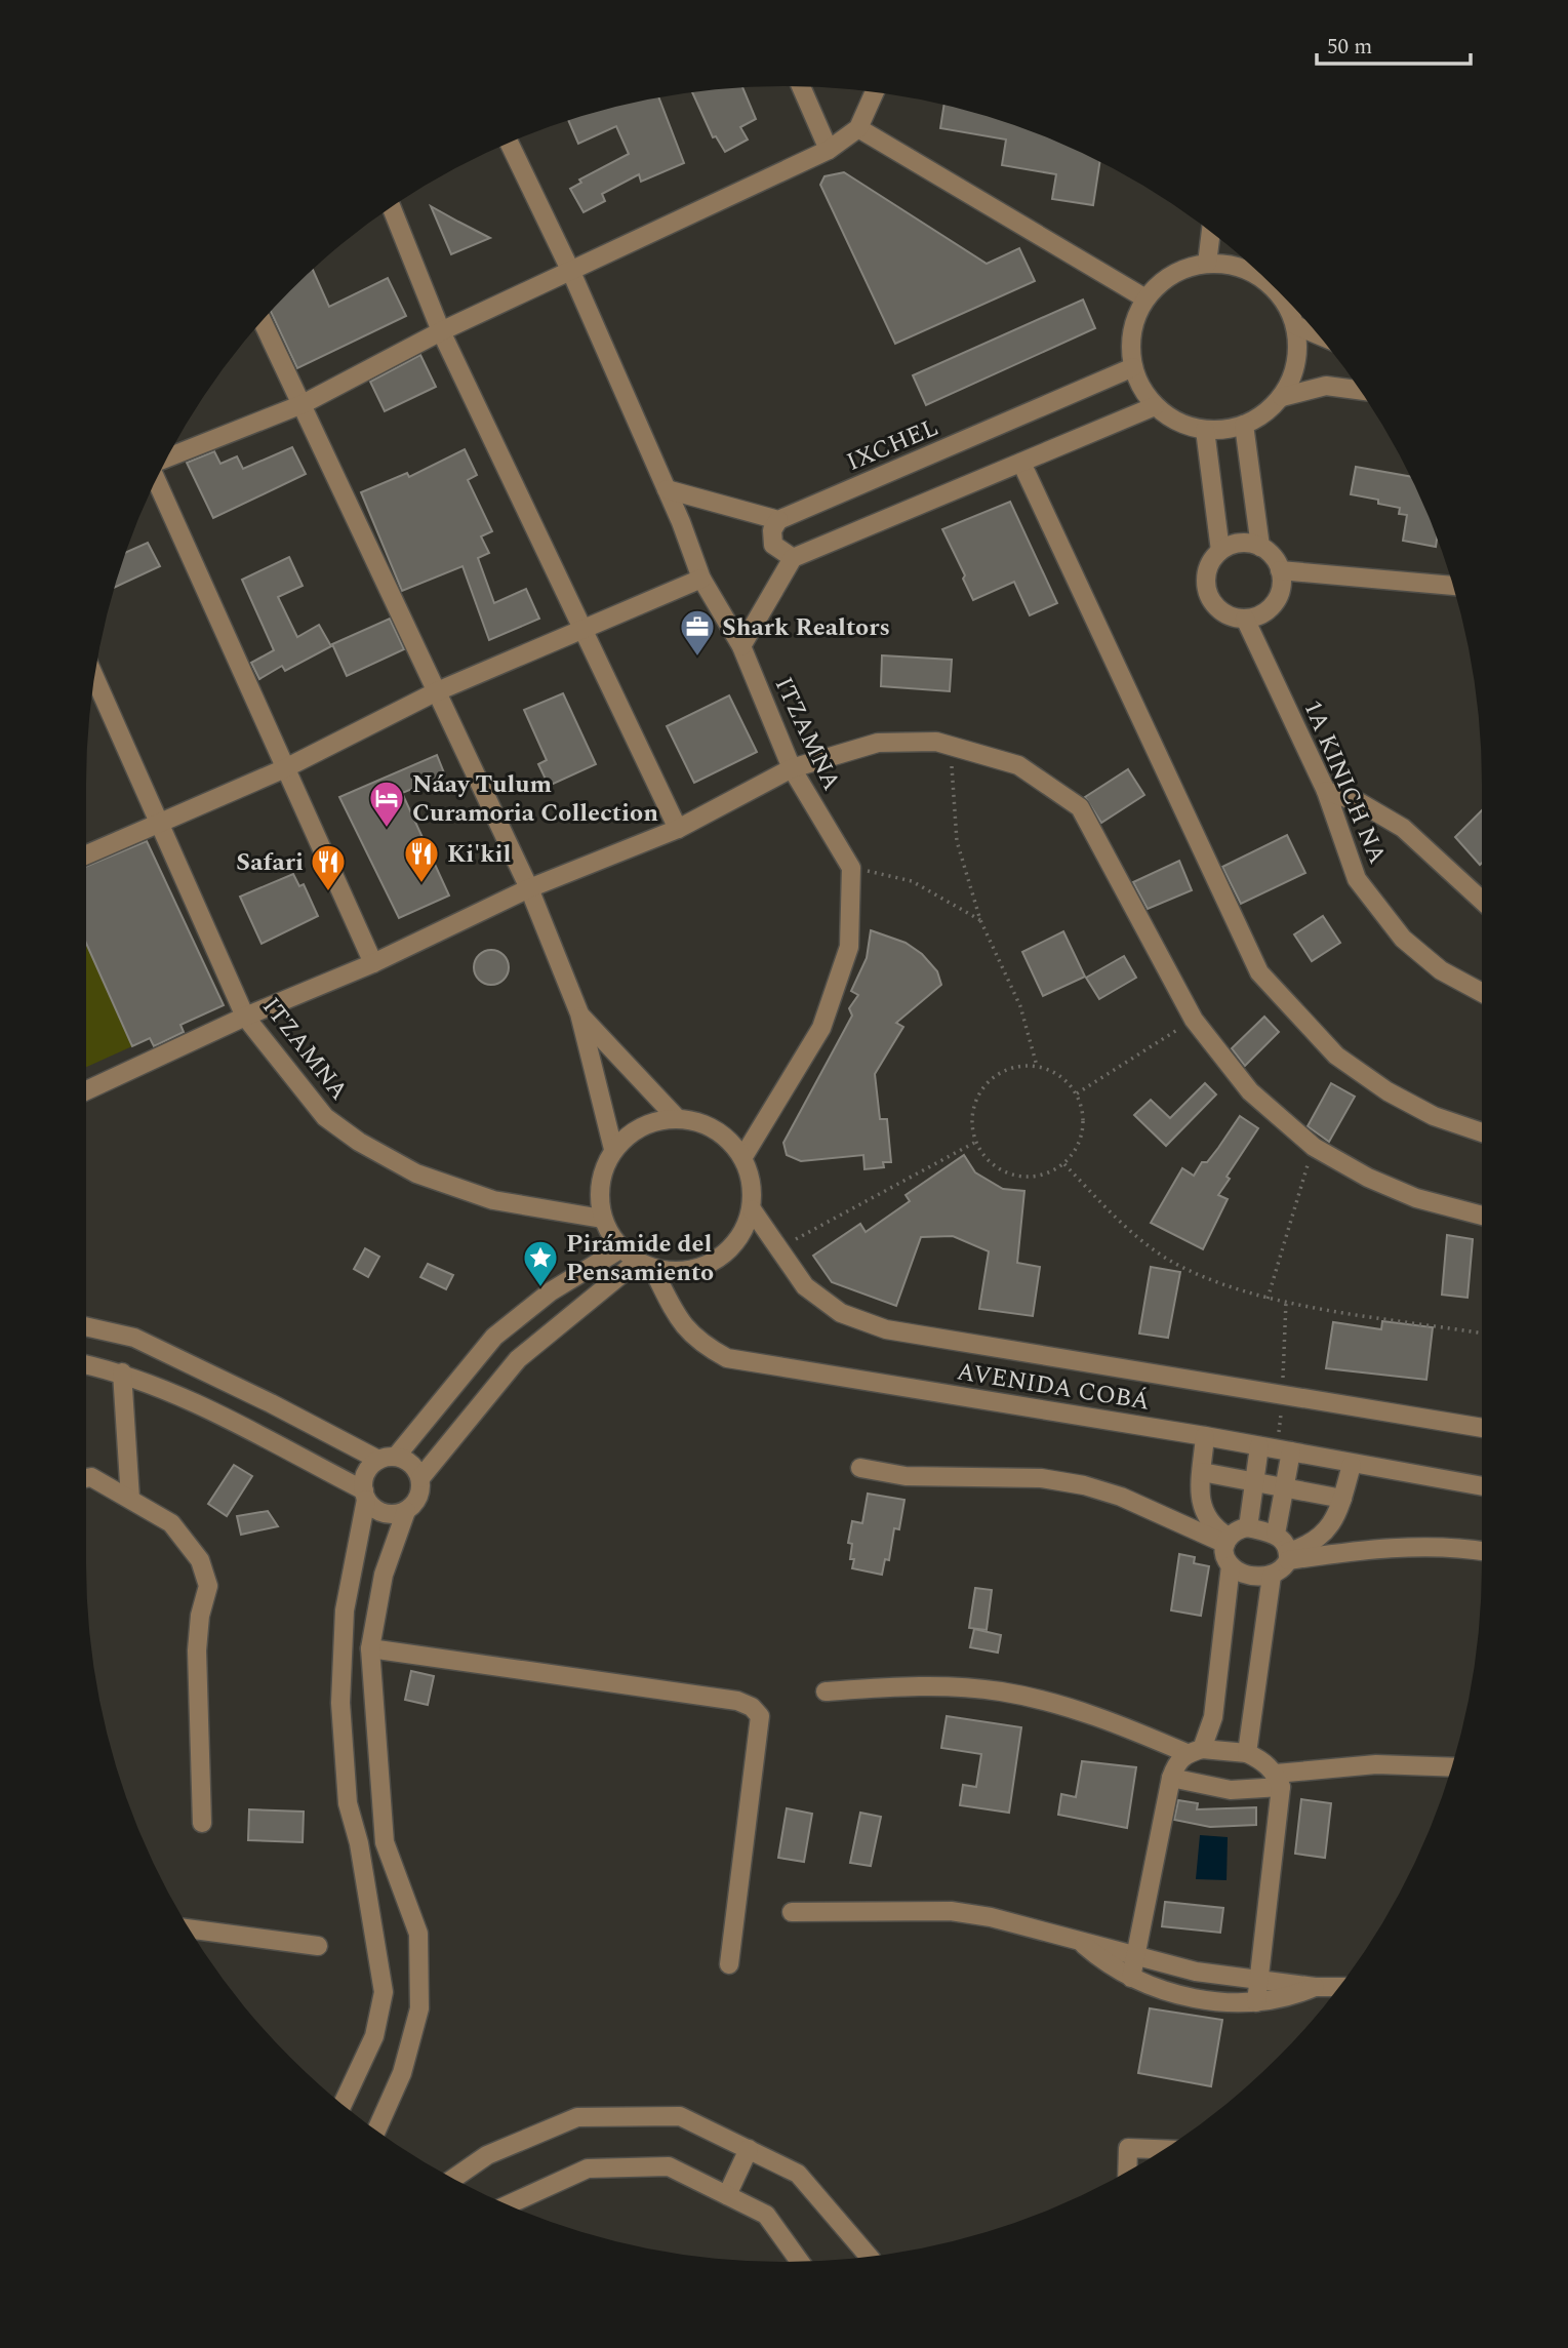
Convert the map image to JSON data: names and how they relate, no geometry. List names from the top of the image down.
{
  "streets": {
    "street": [
      "IXCHEL",
      "ITZAMNA",
      "1A KINICH NA",
      "AVENIDA COBÁ"
    ]
  },
  "crossings": [
    ["ITZAMNA", "AVENIDA COBÁ"]
  ],
  "places": {
    "office": ["Shark Realtors"],
    "hotel": ["Náay Tulum Curamoria Collection"],
    "restaurant": ["Ki'kil", "Safari"],
    "place": ["Pirámide del Pensamiento"]
  },
  "scale_bar": "50 m"
}
